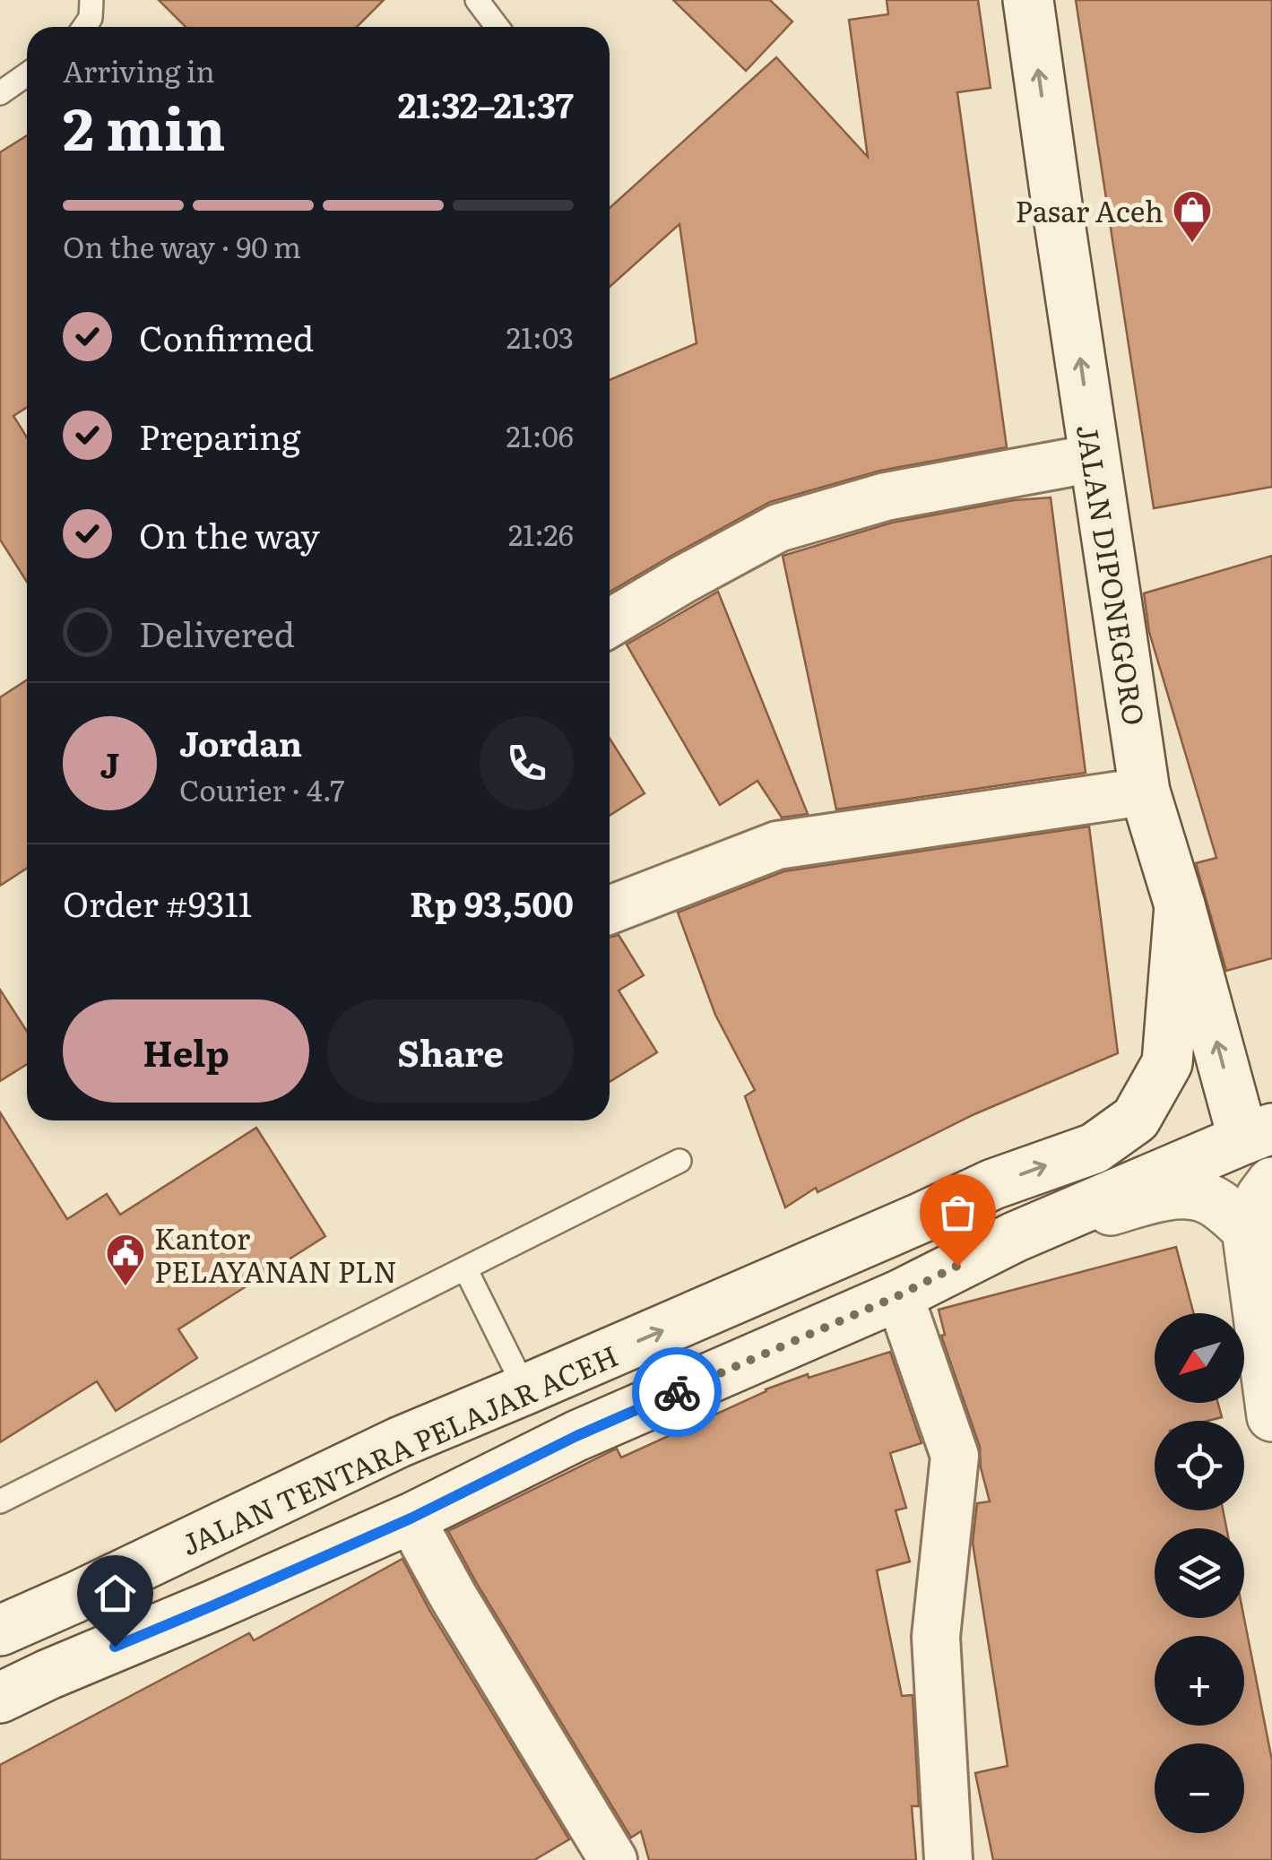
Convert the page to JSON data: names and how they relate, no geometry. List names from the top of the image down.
{
  "streets": {
    "main road": ["JALAN DIPONEGORO", "JALAN TENTARA PELAJAR ACEH"]
  },
  "crossings": [
    ["JALAN DIPONEGORO", "JALAN TENTARA PELAJAR ACEH"]
  ],
  "one_way": ["JALAN DIPONEGORO"],
  "places": {
    "shop": ["Pasar Aceh"],
    "public building": ["Kantor PELAYANAN PLN"]
  },
  "north": "bottom left",
  "page": {
    "heading": ["2 min", "Arriving in", "21:32–21:37"],
    "panel": [
      "Jordan",
      "Courier · 4.7",
      "Order #9311",
      "Rp 93,500"
    ],
    "bar": "On the way · 90 m",
    "list": [
      ["Confirmed", "21:03"],
      ["Preparing", "21:06"],
      ["On the way", "21:26"],
      "Delivered"
    ],
    "round": "J",
    "buttons": ["Help", "Share"],
    "map_buttons": ["+", "−"]
  }
}
